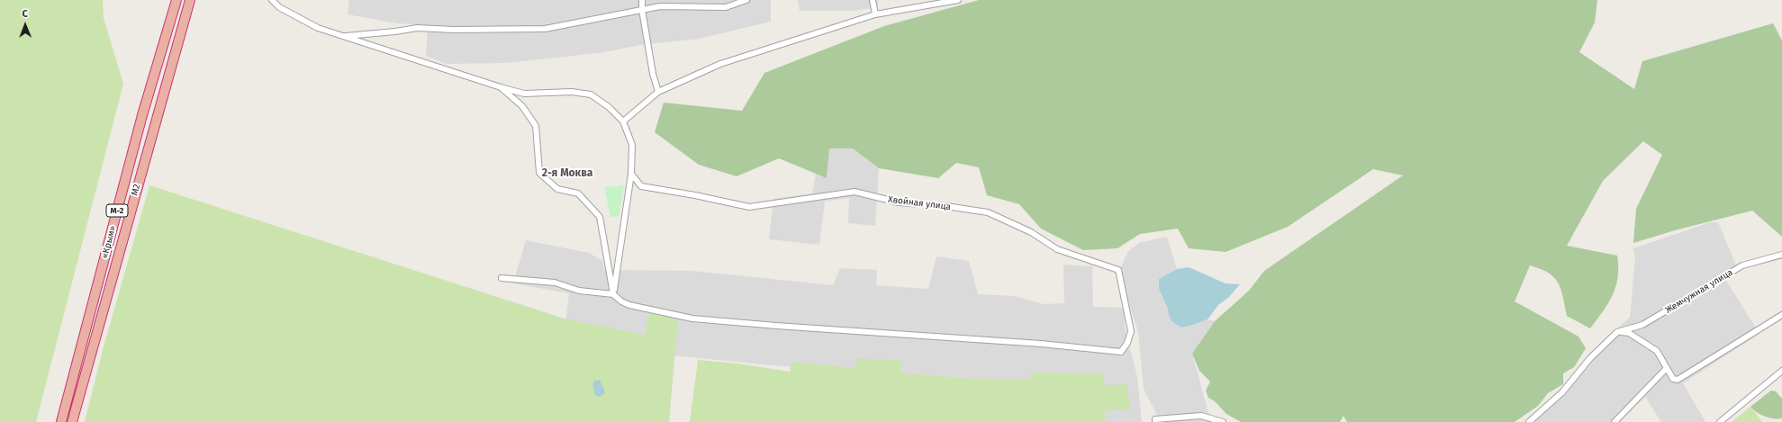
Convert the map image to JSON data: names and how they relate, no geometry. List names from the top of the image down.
{
  "streets": {
    "highway": ["М2", "М-2", "«Крым»"],
    "street": ["Хвойная улица", "Жемчужная улица"]
  },
  "districts": ["2-я Моква"],
  "north": "top"
}
